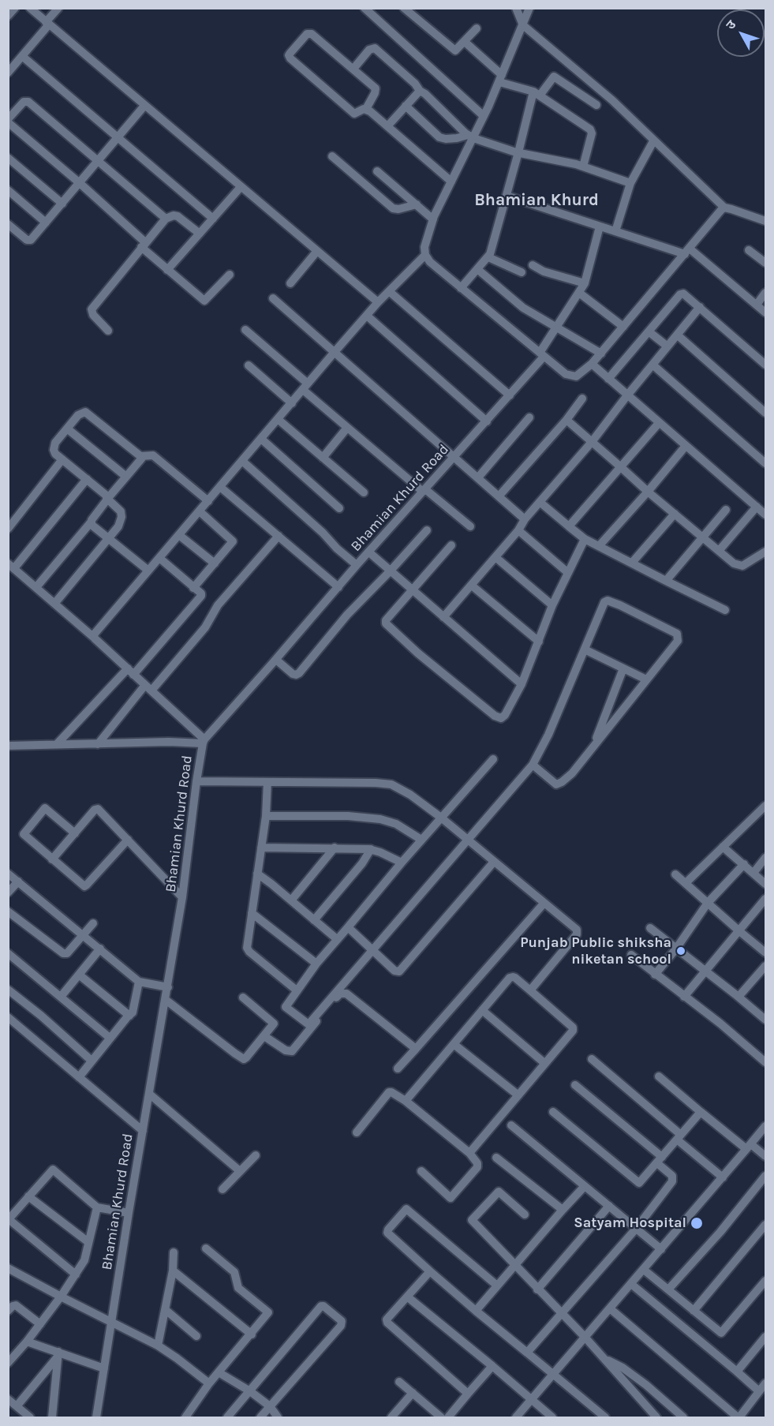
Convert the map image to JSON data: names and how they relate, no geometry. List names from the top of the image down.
{
  "streets": {
    "street": ["Bhamian Khurd Road"]
  },
  "districts": ["Bhamian Khurd"],
  "places": ["Punjab Public shiksha niketan school", "Satyam Hospital"],
  "north": "top left"
}
